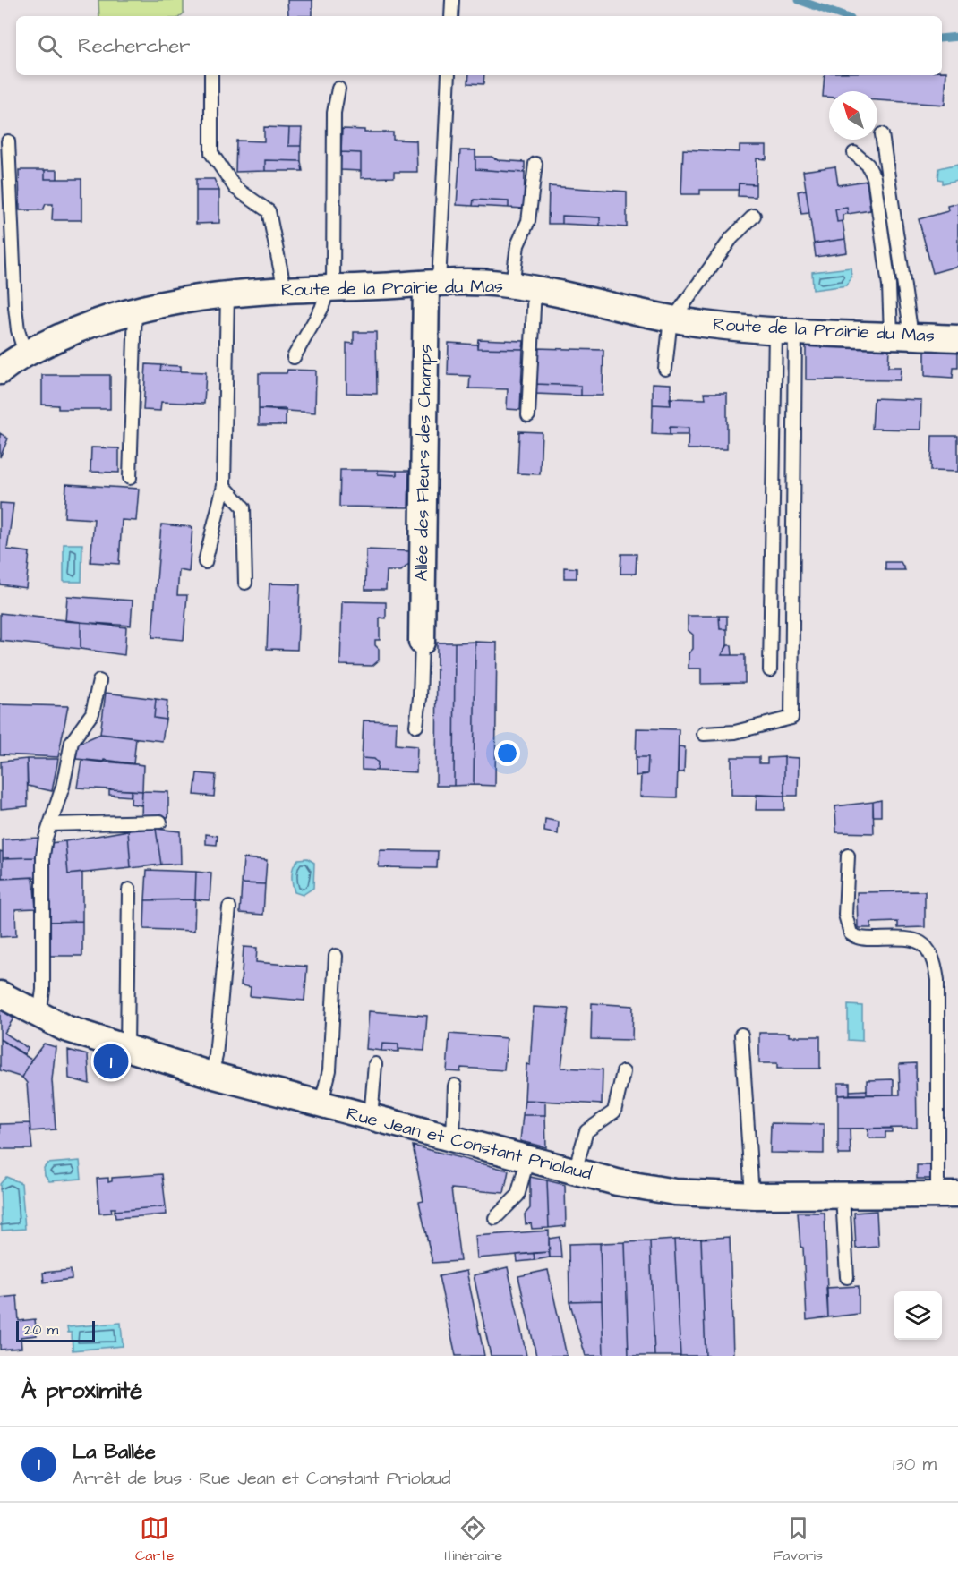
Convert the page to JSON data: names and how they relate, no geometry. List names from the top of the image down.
{
  "streets": {
    "street": ["Route de la Prairie du Mas", "Allée des Fleurs des Champs", "Rue Jean et Constant Priolaud"]
  },
  "crossings": [
    ["Route de la Prairie du Mas", "Allée des Fleurs des Champs"]
  ],
  "scale_bar": "20 m",
  "north": "top left",
  "page": {
    "search": "Rechercher",
    "pins": "1",
    "scale": "20 m",
    "heading": "À proximité",
    "list": [
      {
        "mark": "1",
        "name": "La Ballée",
        "note": "Arrêt de bus · Rue Jean et Constant Priolaud",
        "value": "130 m"
      }
    ],
    "nav": ["Carte", "Itinéraire", "Favoris"]
  }
}
